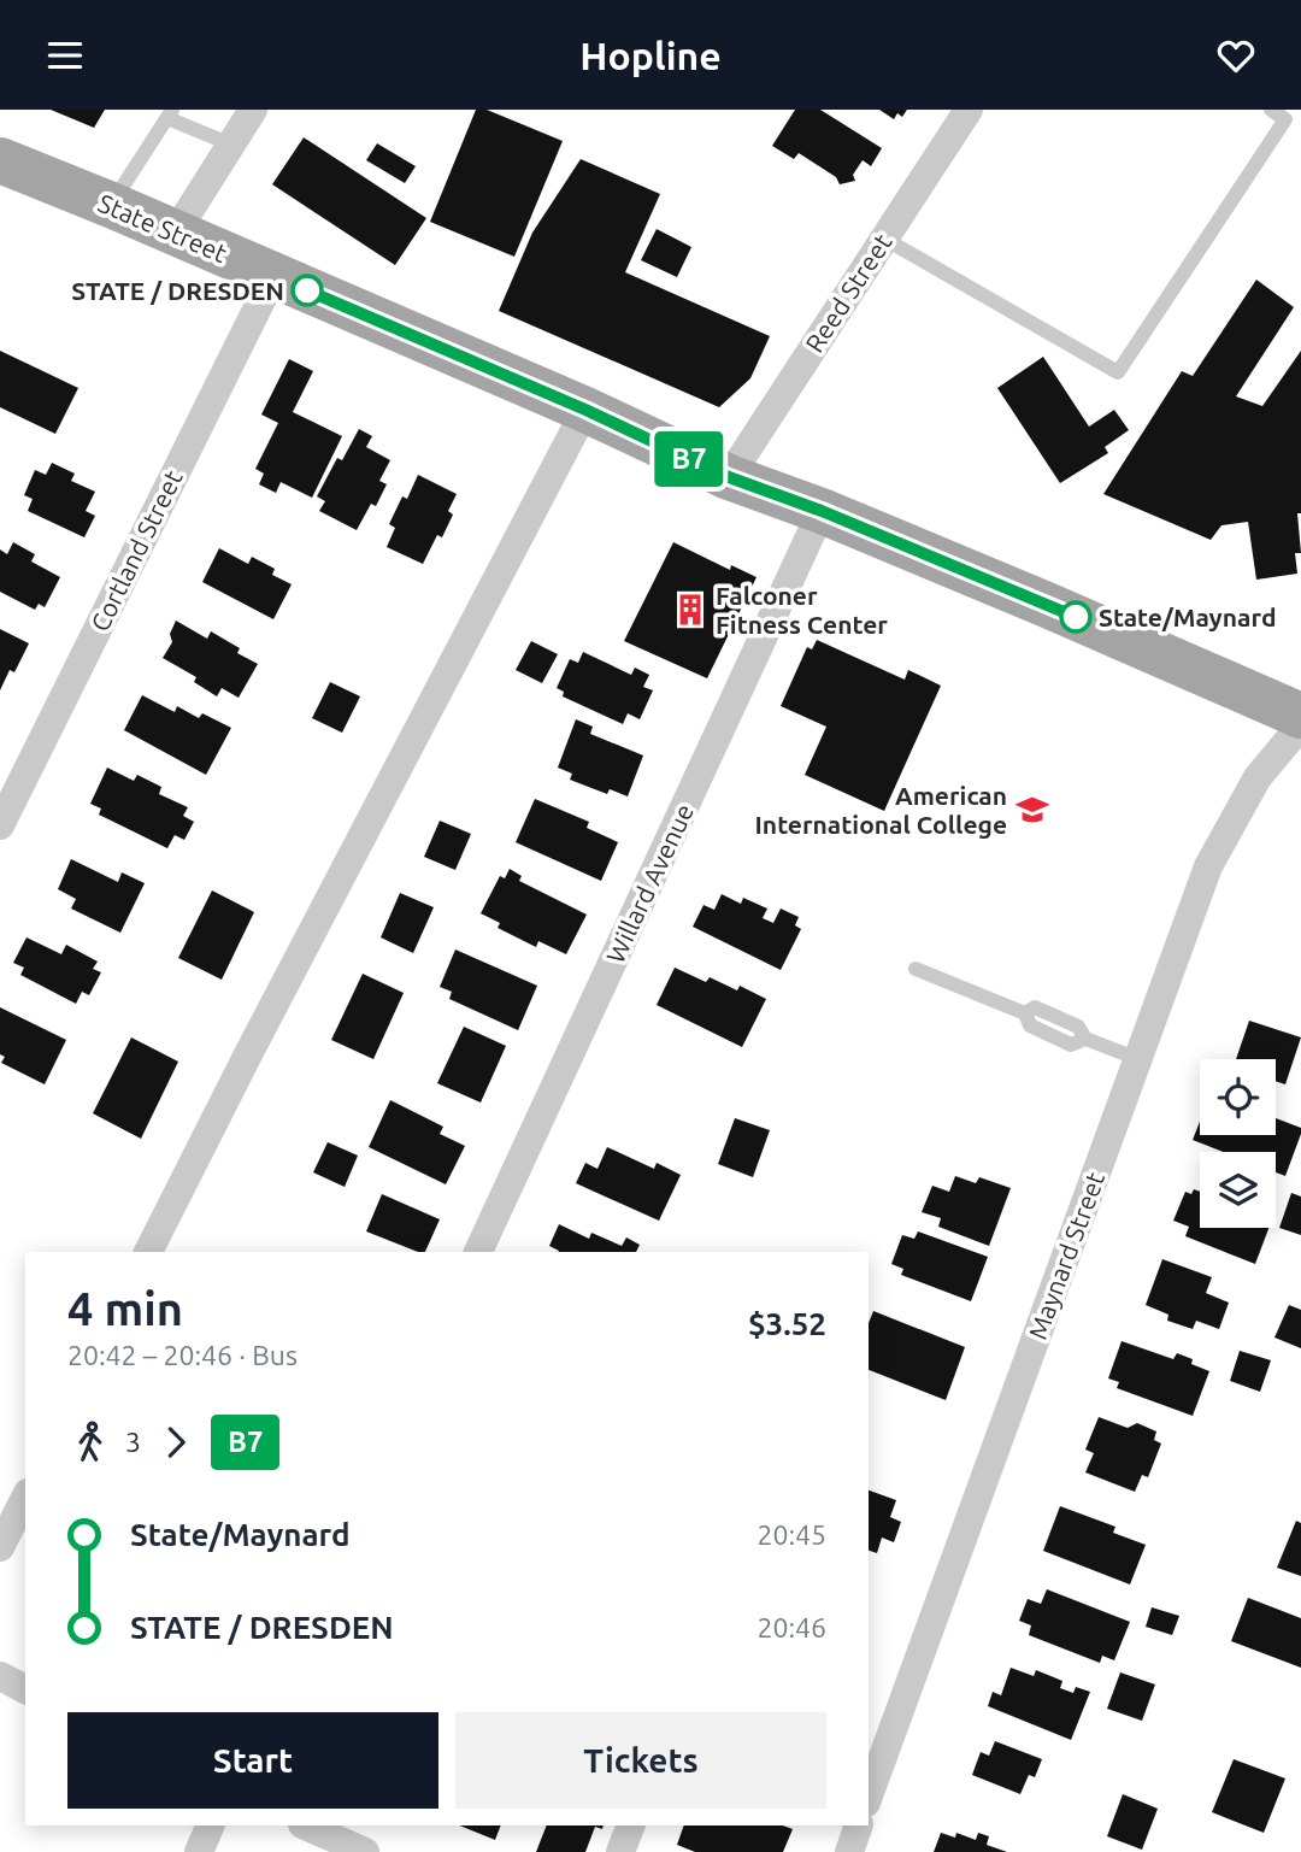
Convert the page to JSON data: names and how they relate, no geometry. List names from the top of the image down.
{
  "streets": {
    "main road": ["State Street"],
    "street": [
      "Reed Street",
      "Cortland Street",
      "Willard Avenue",
      "Maynard Street"
    ]
  },
  "crossings": [
    ["State Street", "Reed Street"],
    ["State Street", "Cortland Street"],
    ["State Street", "Willard Avenue"]
  ],
  "places": {
    "other": ["STATE / DRESDEN", "State/Maynard"],
    "building": ["Falconer Fitness Center"],
    "school or university": ["American International College"]
  },
  "lines": ["bus line B7"],
  "page": {
    "header": "Hopline",
    "on_map": "B7",
    "heading": ["4 min", "20:42 – 20:46 · Bus", "$3.52"],
    "legs": ["3", "B7"],
    "list": [
      {
        "name": "State/Maynard",
        "value": "20:45"
      },
      {
        "name": "STATE / DRESDEN",
        "value": "20:46"
      }
    ],
    "buttons": ["Start", "Tickets"]
  }
}
